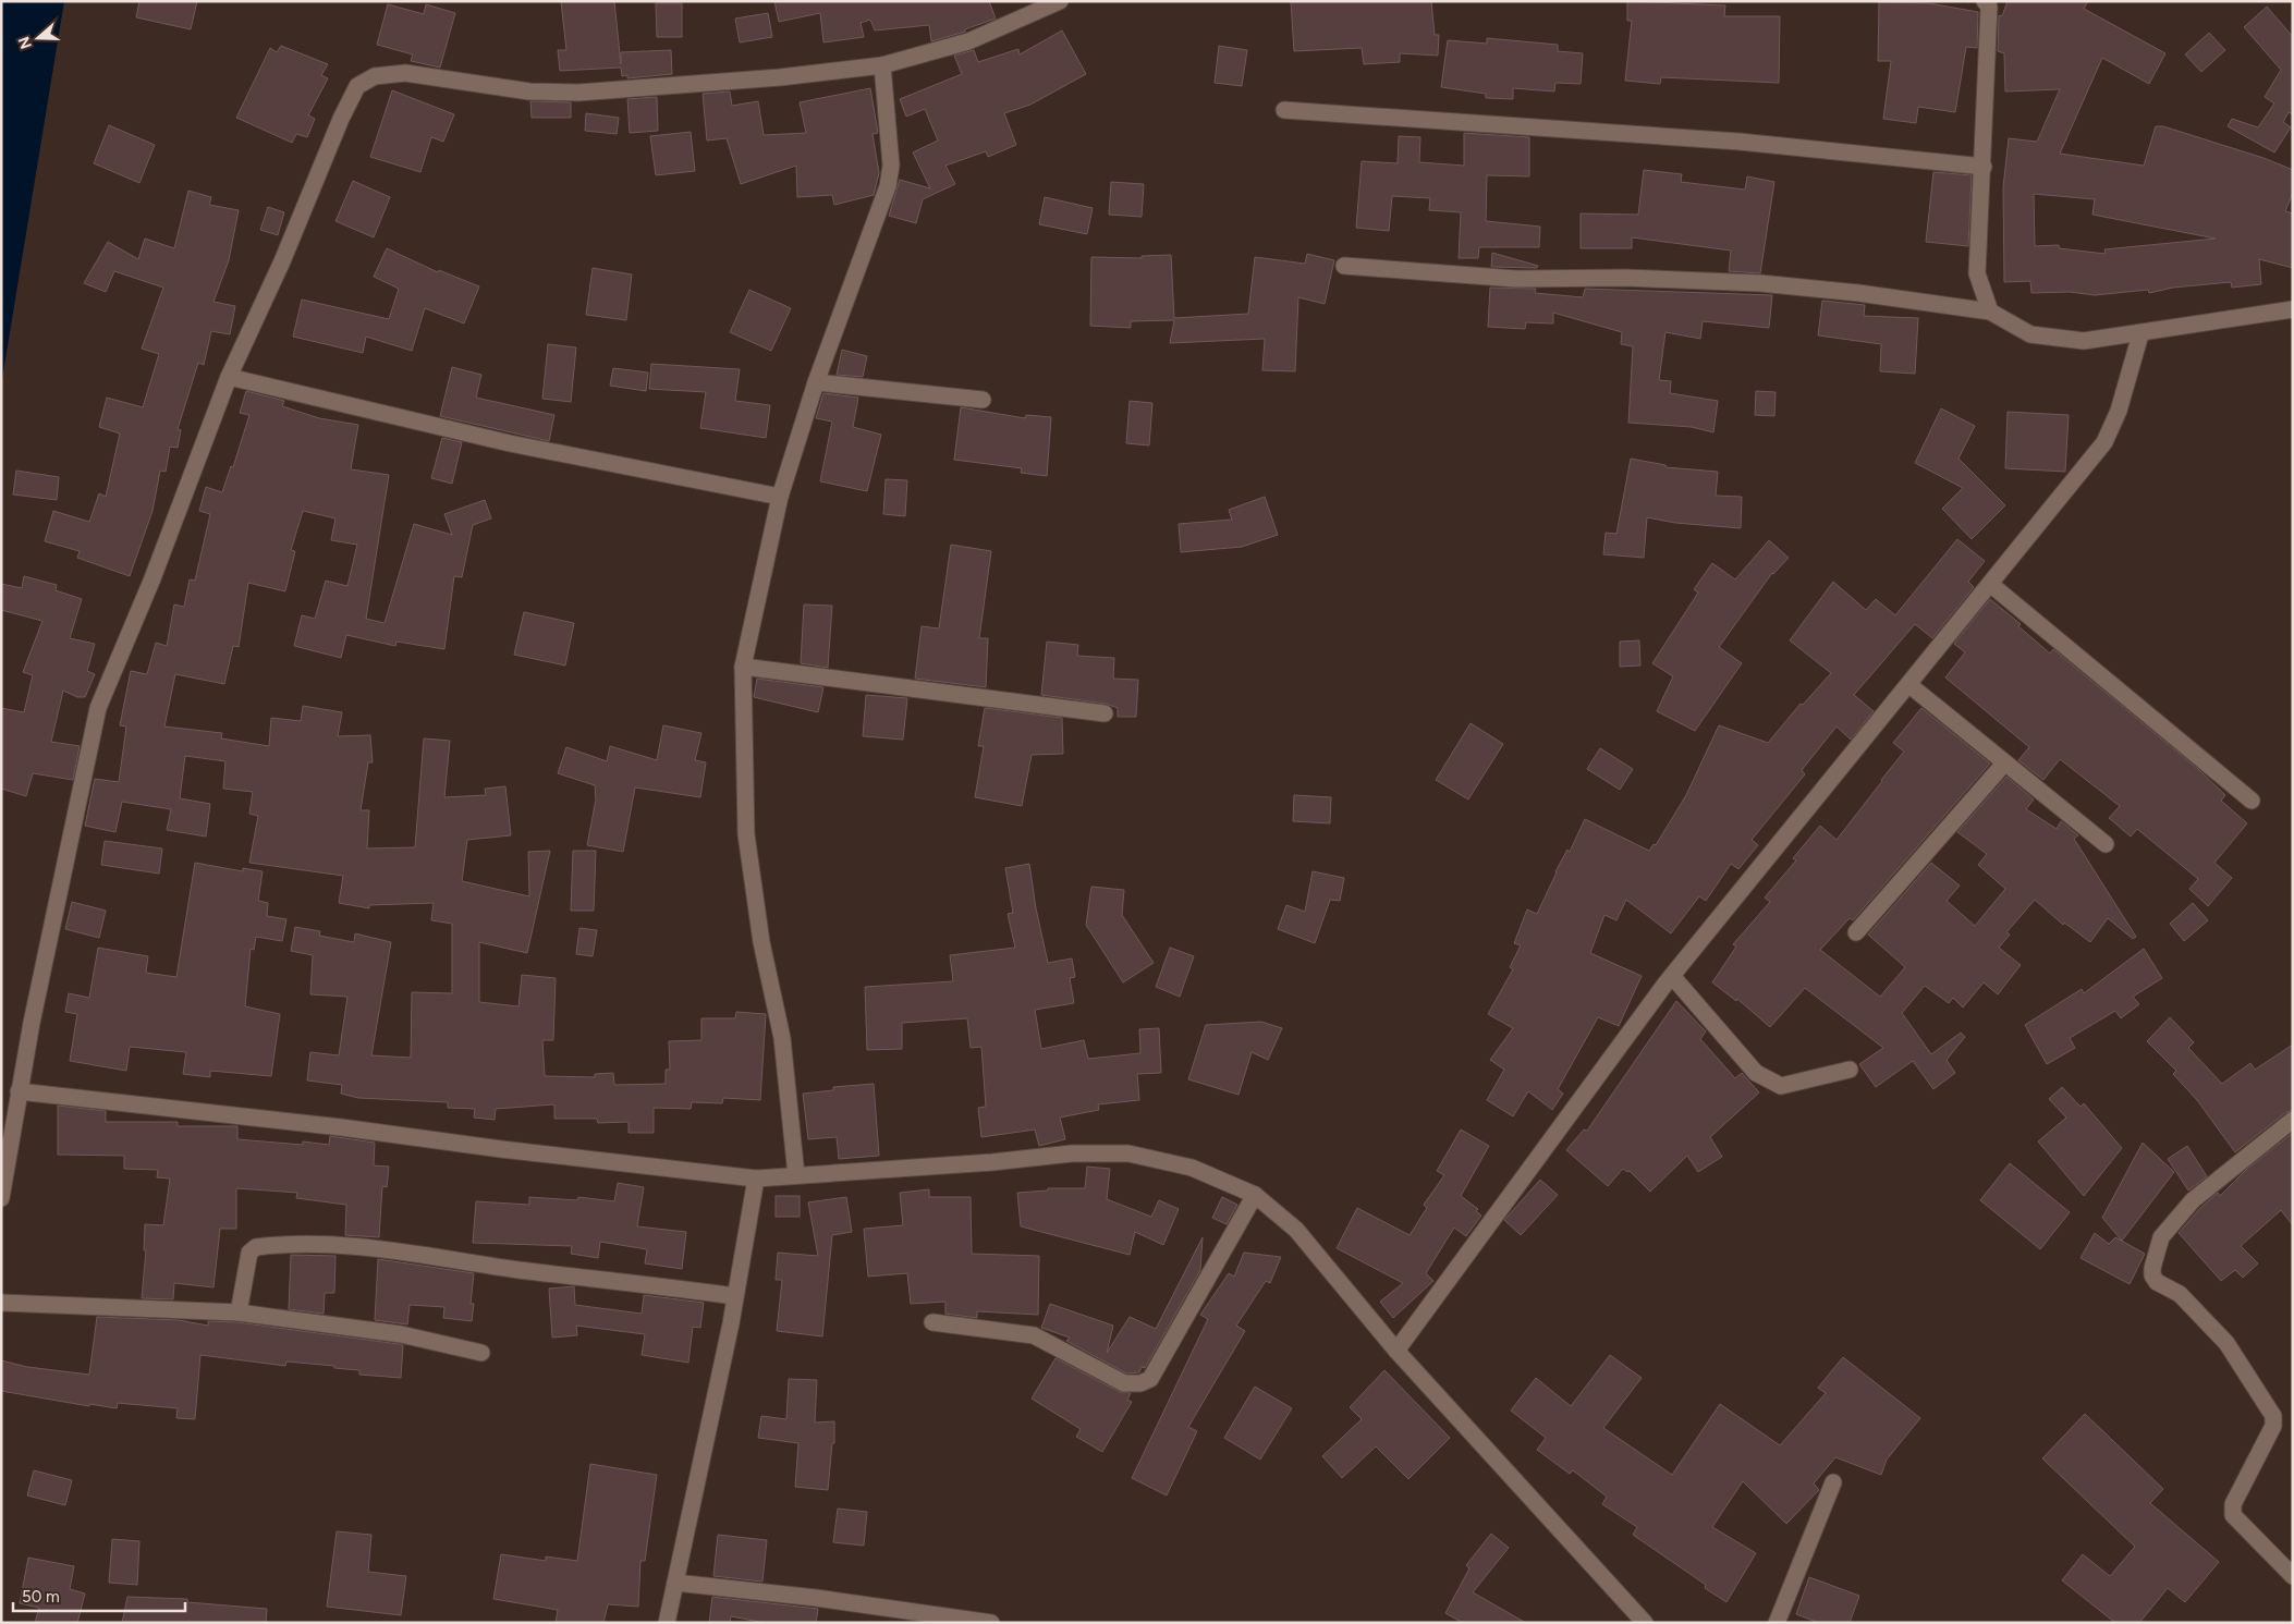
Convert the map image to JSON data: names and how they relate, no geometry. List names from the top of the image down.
{
  "scale_bar": "50 m",
  "north": "left"
}
